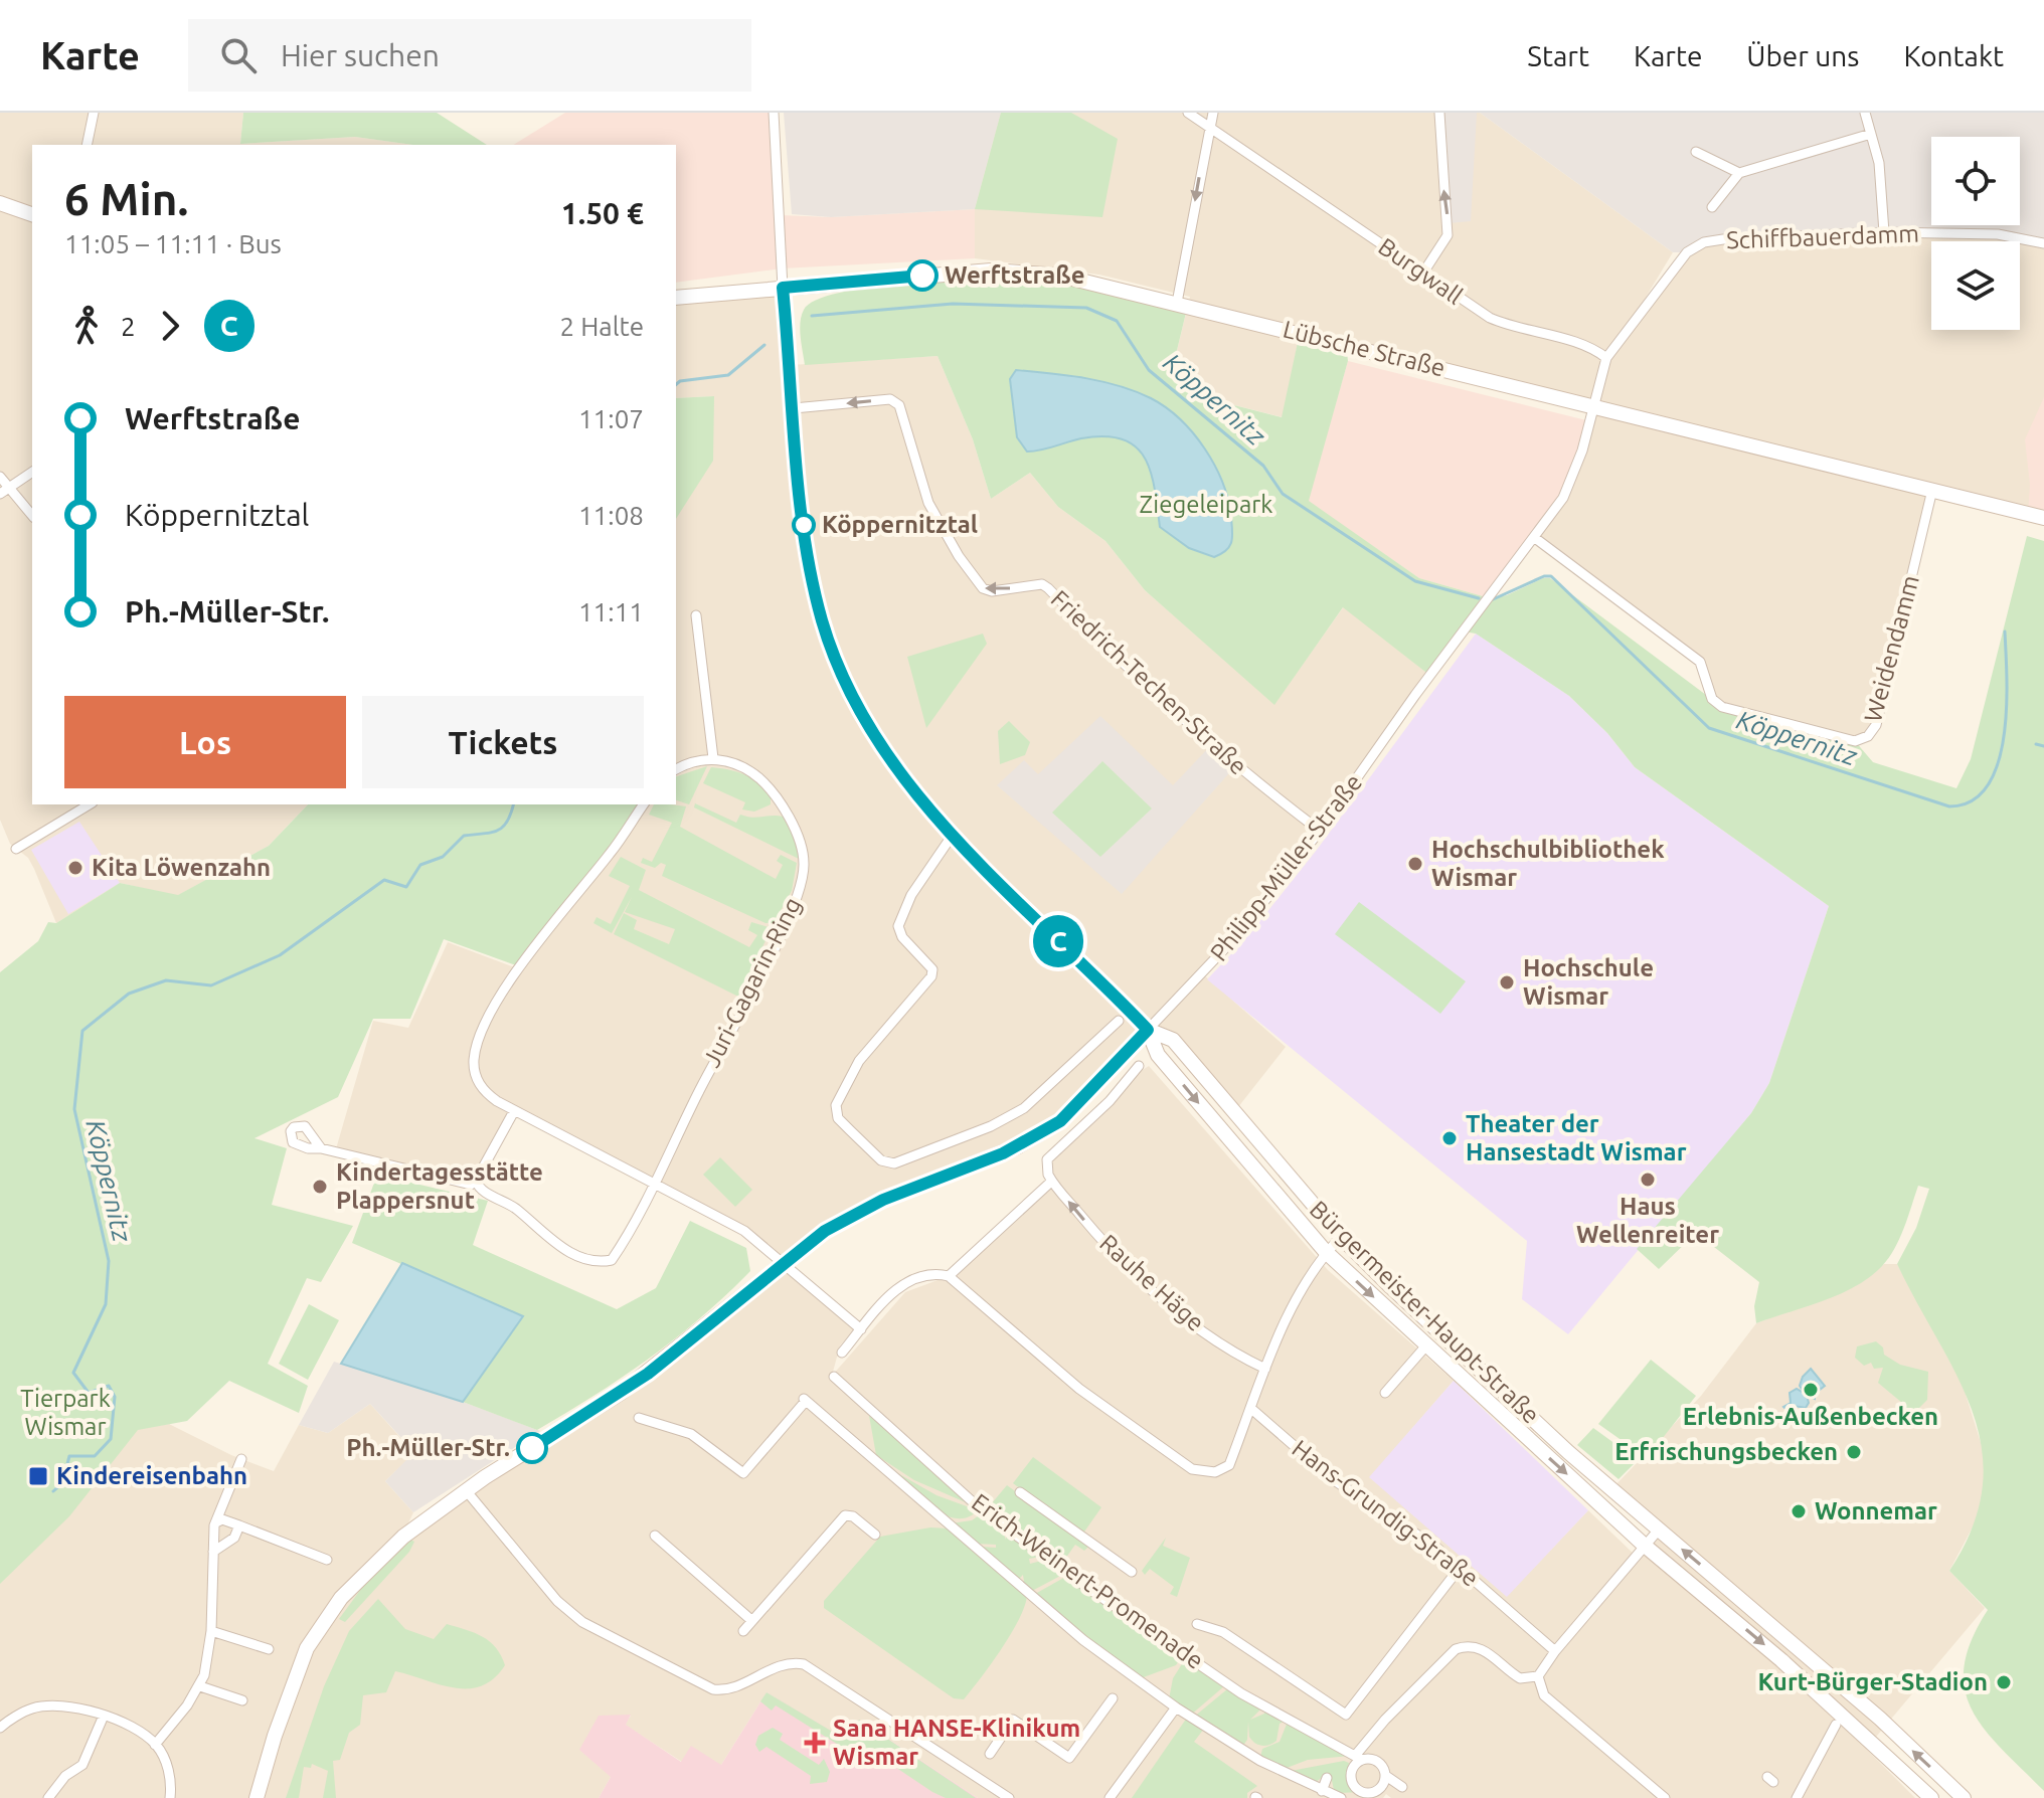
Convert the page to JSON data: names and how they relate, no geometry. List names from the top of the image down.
{
  "streets": {
    "street": [
      "Schiffbauerdamm",
      "Burgwall",
      "Lübsche Straße",
      "Weidendamm",
      "Friedrich-Techen-Straße",
      "Philipp-Müller-Straße",
      "Juri-Gagarin-Ring",
      "Rauhe Häge",
      "Bürgermeister-Haupt-Straße",
      "Hans-Grundig-Straße",
      "Erich-Weinert-Promenade"
    ]
  },
  "crossings": [
    ["Schiffbauerdamm", "Burgwall"],
    ["Lübsche Straße", "Weidendamm"],
    ["Lübsche Straße", "Philipp-Müller-Straße"],
    ["Weidendamm", "Philipp-Müller-Straße"],
    ["Friedrich-Techen-Straße", "Philipp-Müller-Straße"],
    ["Philipp-Müller-Straße", "Bürgermeister-Haupt-Straße"]
  ],
  "one_way": ["Friedrich-Techen-Straße", "Rauhe Häge"],
  "water": ["Köppernitz"],
  "parks": ["Ziegeleipark", "Tierpark Wismar"],
  "places": {
    "other": [
      "Werftstraße",
      "Köppernitztal",
      "Hochschulbibliothek Wismar",
      "Kita Löwenzahn",
      "Hochschule Wismar",
      "Theater der Hansestadt Wismar",
      "Haus Wellenreiter",
      "Kindertagesstätte Plappersnut",
      "Erlebnis-Außenbecken",
      "Ph.-Müller-Str.",
      "Erfrischungsbecken",
      "Wonnemar",
      "Kurt-Bürger-Stadion"
    ],
    "transit": ["Kindereisenbahn"],
    "health": ["Sana HANSE-Klinikum Wismar"]
  },
  "lines": ["bus line C"],
  "page": {
    "header": "Karte",
    "search": "Hier suchen",
    "nav": [
      "Start",
      "Karte",
      "Über uns",
      "Kontakt"
    ],
    "on_map": "C",
    "heading": ["6 Min.", "11:05 – 11:11 · Bus", "1.50 €"],
    "legs": ["2", "C", "2 Halte"],
    "list": [
      {
        "name": "Werftstraße",
        "value": "11:07"
      },
      {
        "name": "Köppernitztal",
        "value": "11:08"
      },
      {
        "name": "Ph.-Müller-Str.",
        "value": "11:11"
      }
    ],
    "buttons": ["Los", "Tickets"]
  }
}
